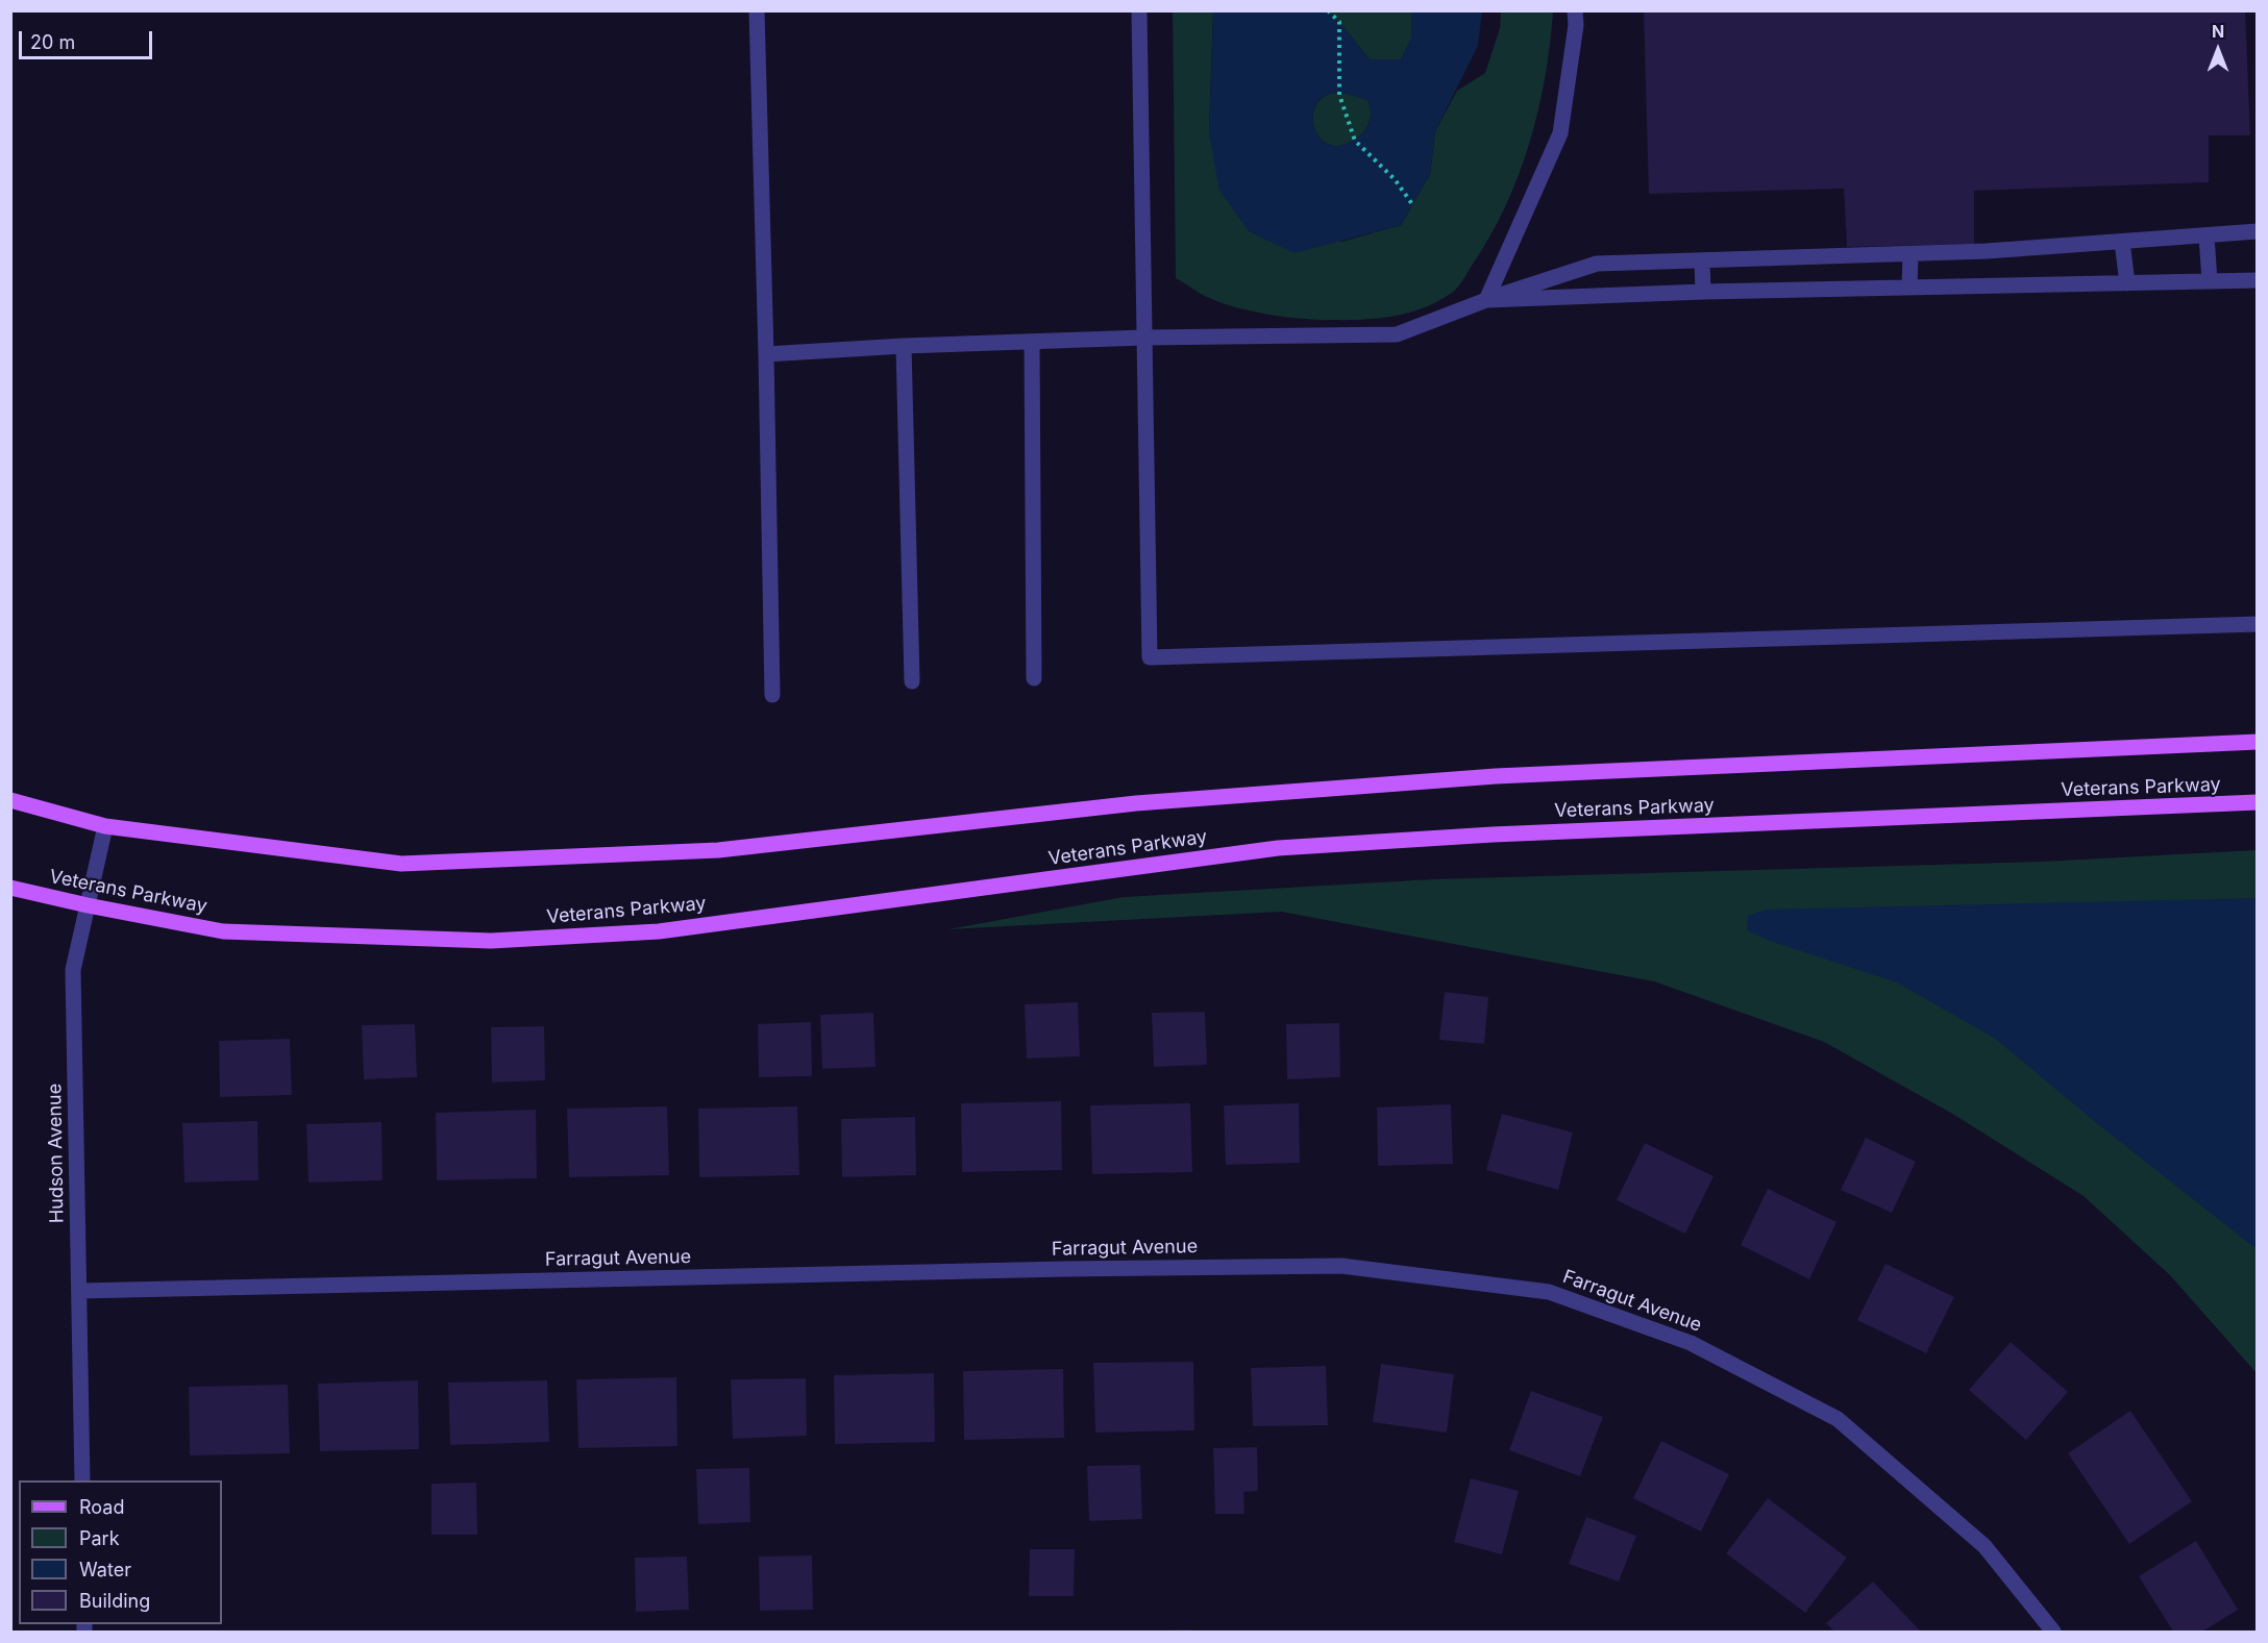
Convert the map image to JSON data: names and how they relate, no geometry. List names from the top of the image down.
{
  "streets": {
    "main road": ["Veterans Parkway"],
    "street": ["Hudson Avenue", "Farragut Avenue"]
  },
  "crossings": [
    ["Veterans Parkway", "Hudson Avenue"],
    ["Hudson Avenue", "Farragut Avenue"]
  ],
  "legend": [
    "Road",
    "Park",
    "Water",
    "Building"
  ],
  "scale_bar": "20 m",
  "north": "top"
}
